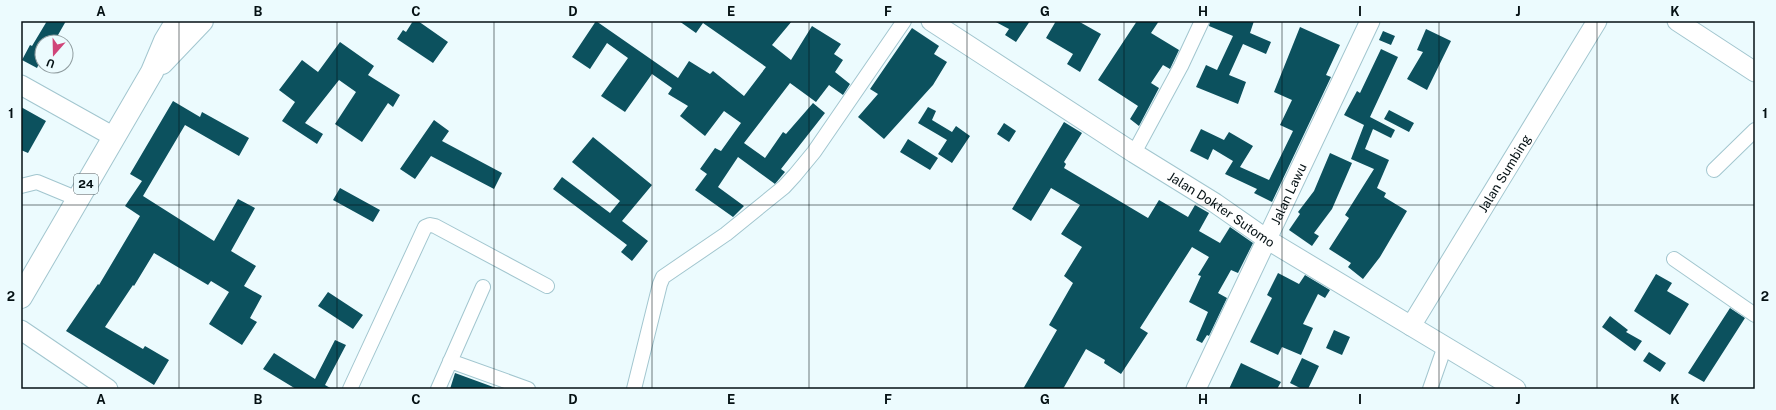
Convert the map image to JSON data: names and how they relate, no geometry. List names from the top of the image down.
{
  "streets": {
    "highway": ["24"],
    "main road": ["Jalan Sumbing", "Jalan Lawu", "Jalan Dokter Sutomo"]
  },
  "crossings": [
    ["Jalan Sumbing", "Jalan Dokter Sutomo"],
    ["Jalan Lawu", "Jalan Dokter Sutomo"]
  ],
  "north": "bottom",
  "grid": {
    "columns": [
      "A",
      "B",
      "C",
      "D",
      "E",
      "F",
      "G",
      "H",
      "I",
      "J",
      "K"
    ],
    "rows": ["1", "2"]
  }
}
